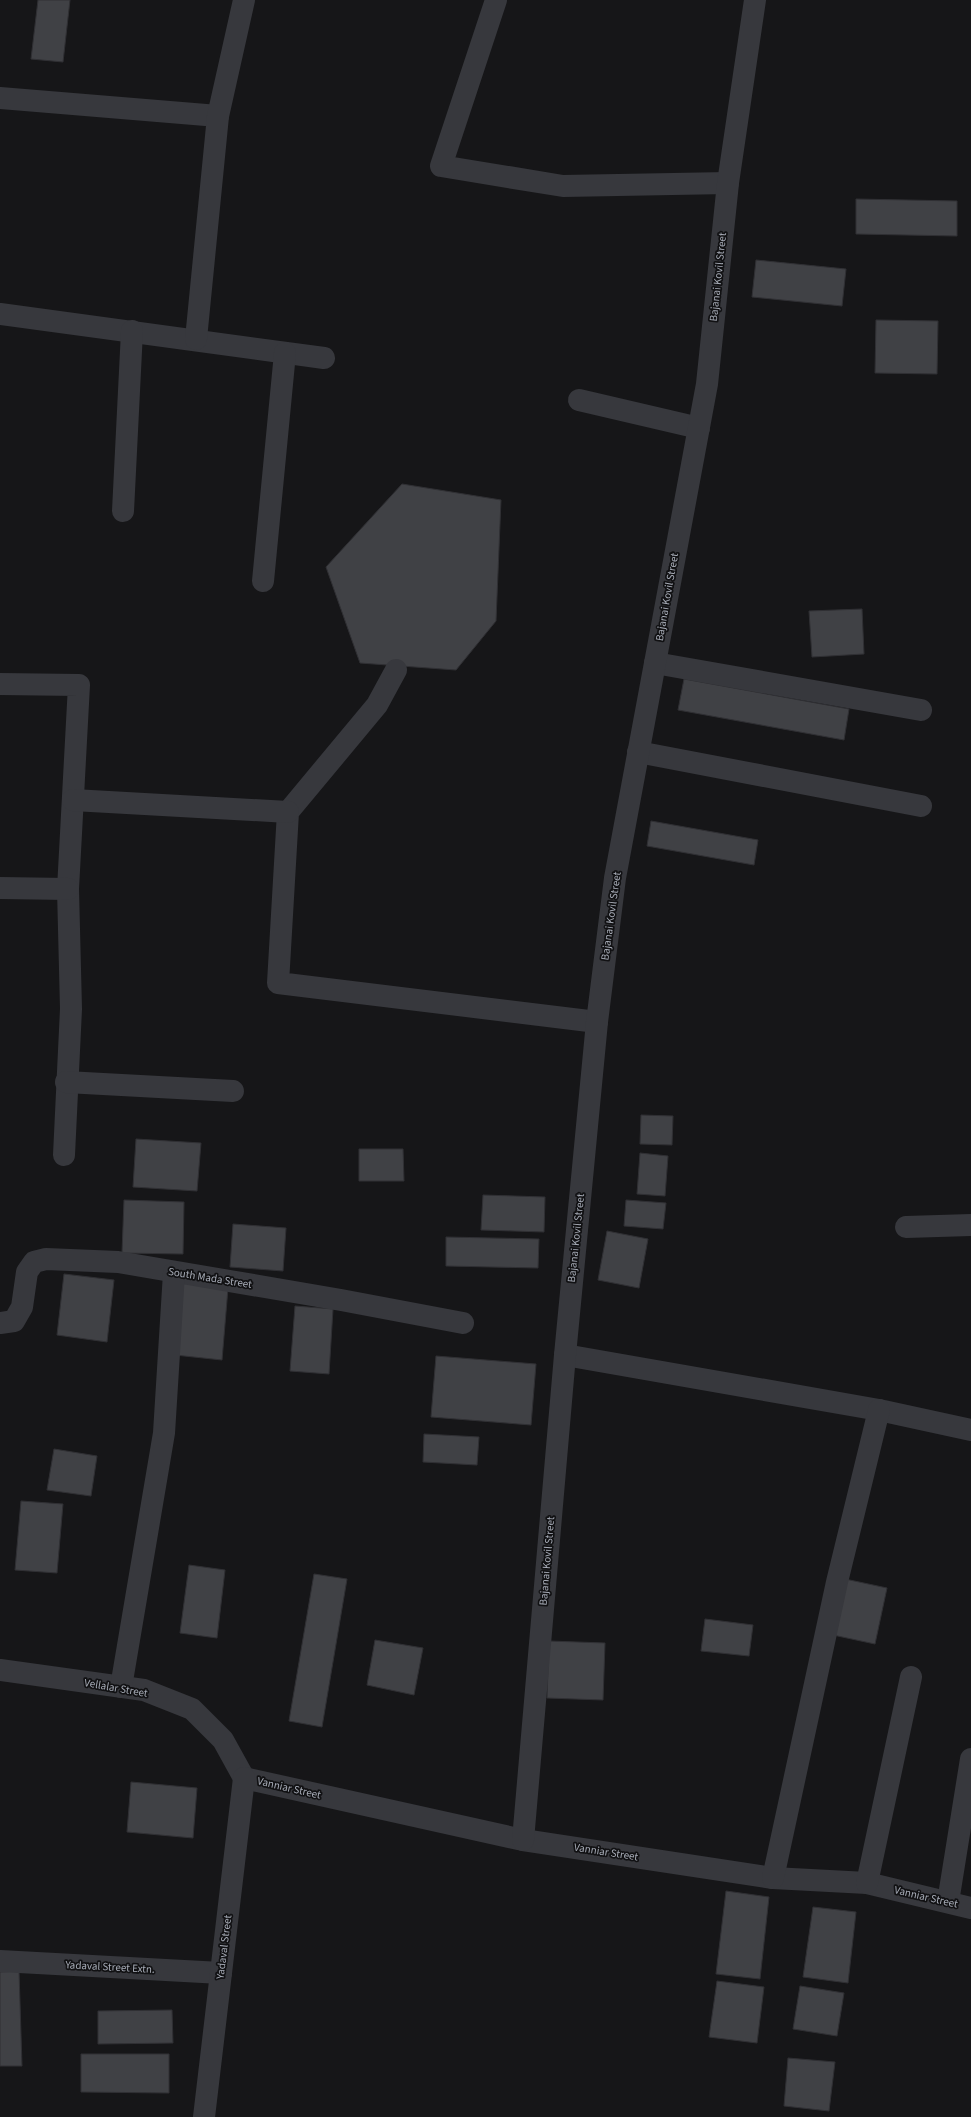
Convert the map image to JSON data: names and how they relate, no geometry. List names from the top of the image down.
{
  "streets": {
    "street": [
      "Bajanai Kovil Street",
      "South Mada Street",
      "Vellalar Street",
      "Vanniar Street",
      "Yadaval Street",
      "Yadaval Street Extn."
    ]
  },
  "crossings": [
    ["Bajanai Kovil Street", "Vanniar Street"],
    ["Vellalar Street", "Vanniar Street"],
    ["Vellalar Street", "Yadaval Street"],
    ["Vanniar Street", "Yadaval Street"],
    ["Yadaval Street", "Yadaval Street Extn."]
  ]
}
